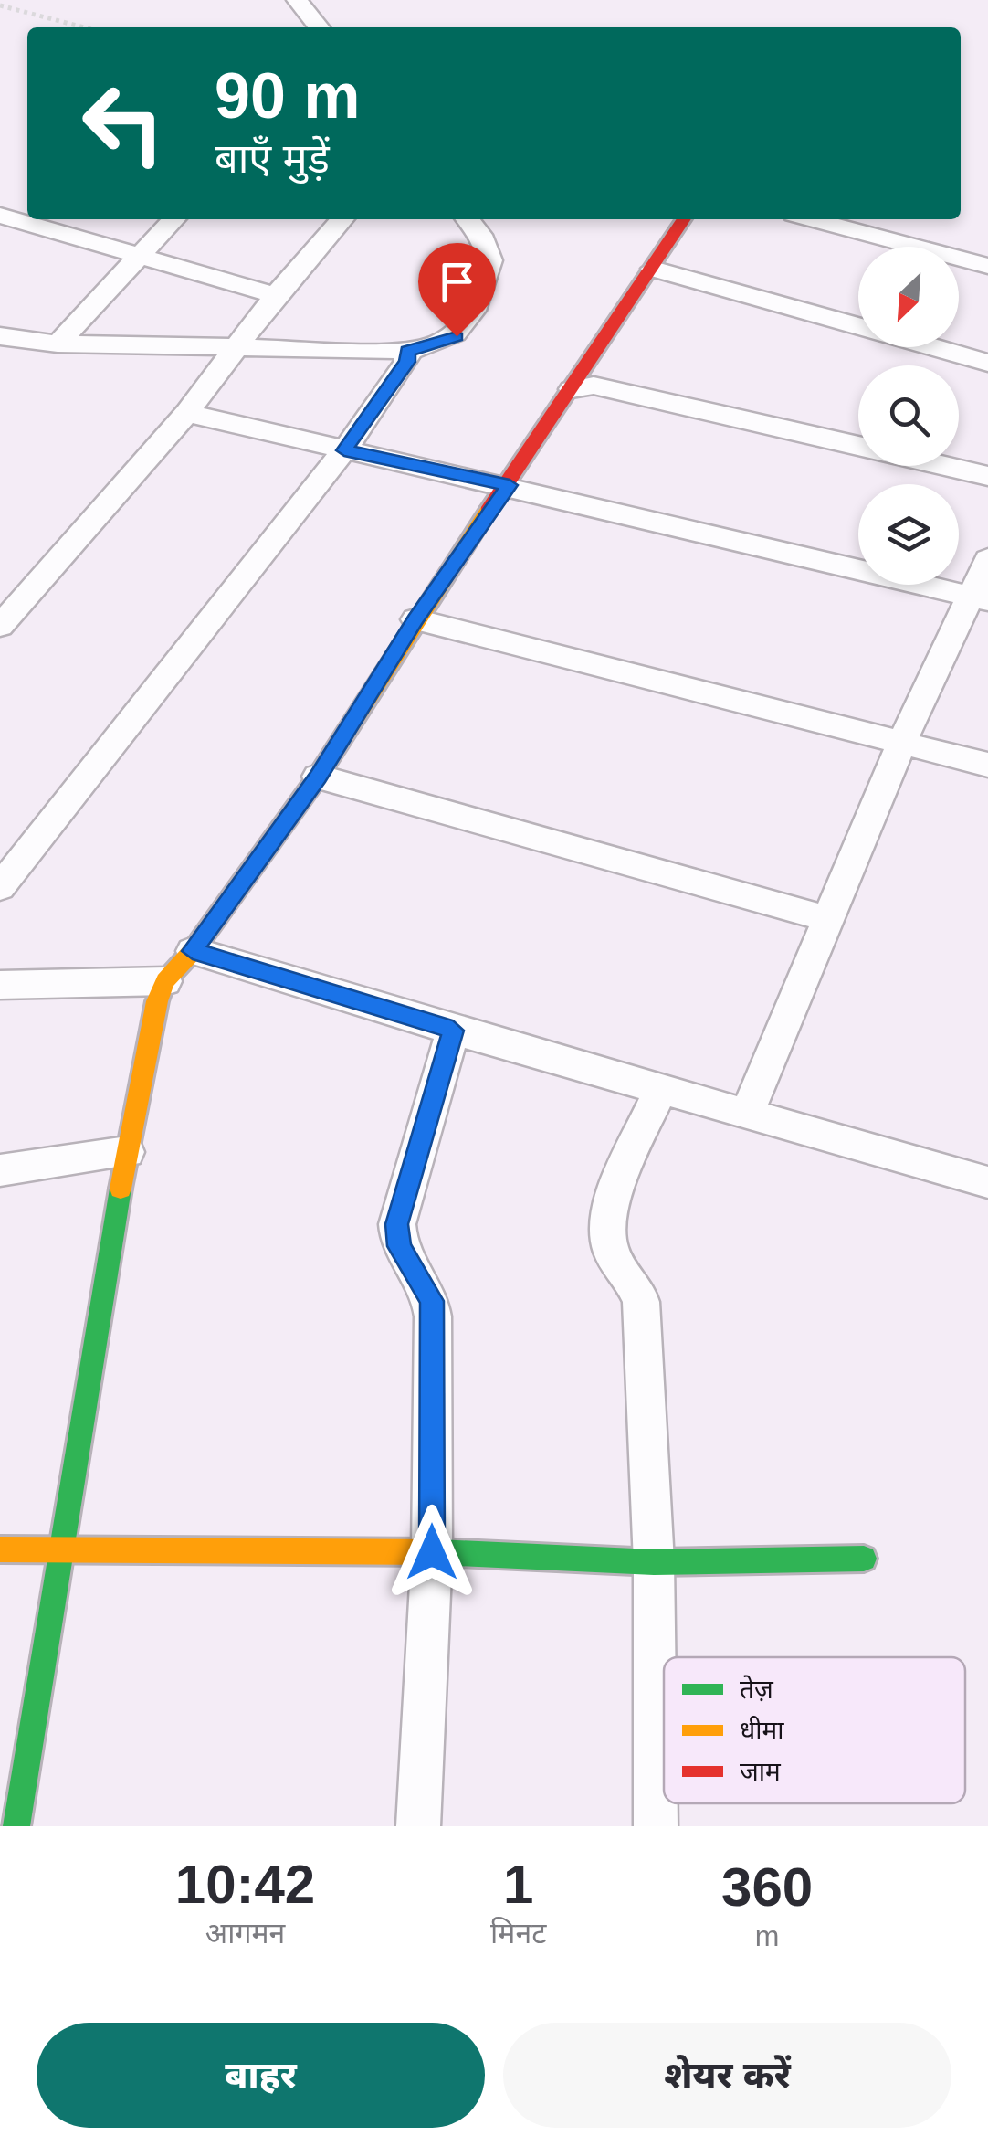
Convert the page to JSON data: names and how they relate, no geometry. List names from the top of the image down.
{
  "legend": ["तेज़", "धीमा", "जाम"],
  "north": "bottom left",
  "page": {
    "turn": ["90 m", "बाएँ मुड़ें"],
    "eta": [
      "10:42",
      "आगमन",
      "1",
      "मिनट",
      "360",
      "m"
    ],
    "buttons": ["बाहर", "शेयर करें"]
  }
}
